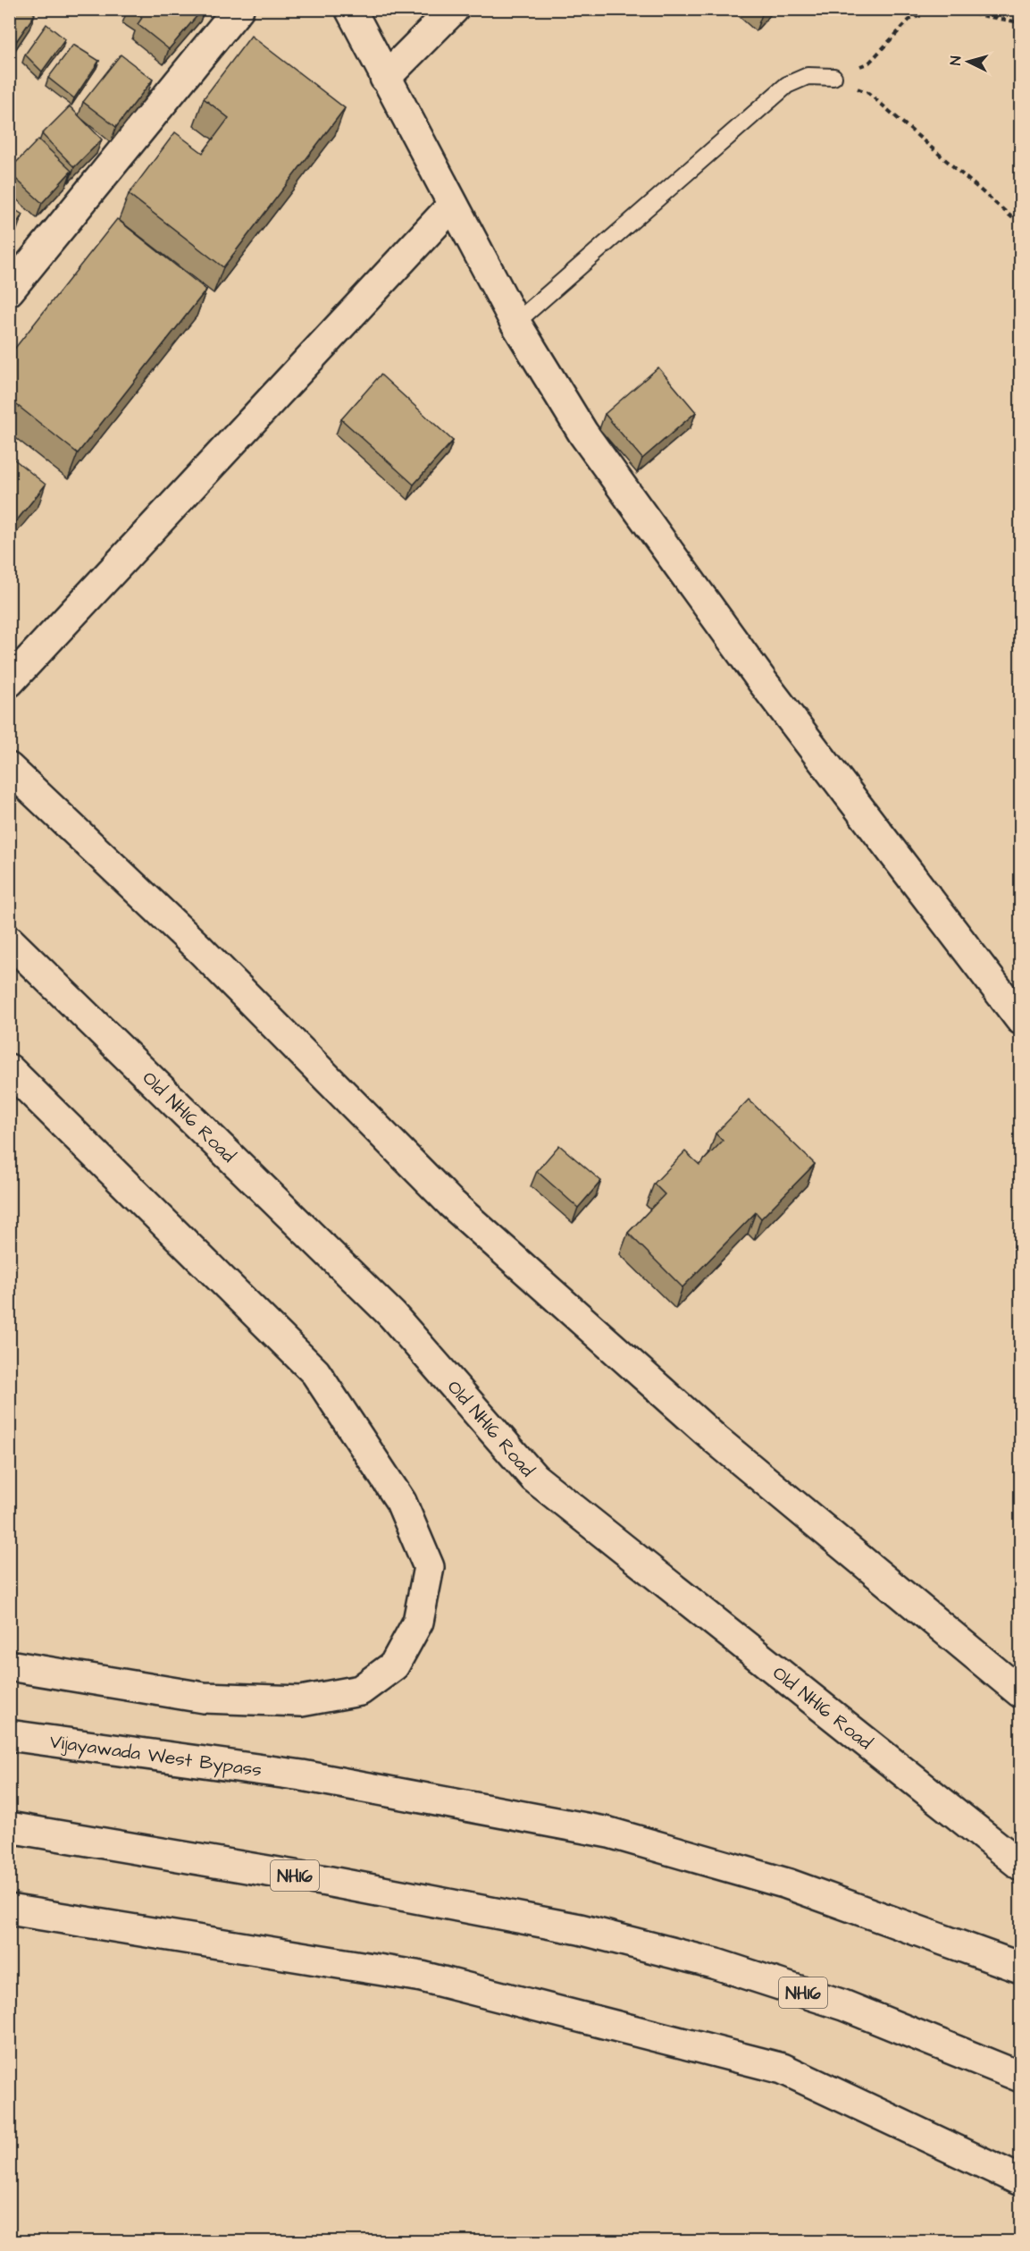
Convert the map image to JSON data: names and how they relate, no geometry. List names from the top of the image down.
{
  "streets": {
    "main road": ["Old NH16 Road", "Vijayawada West Bypass", "NH16"]
  },
  "north": "left"
}
